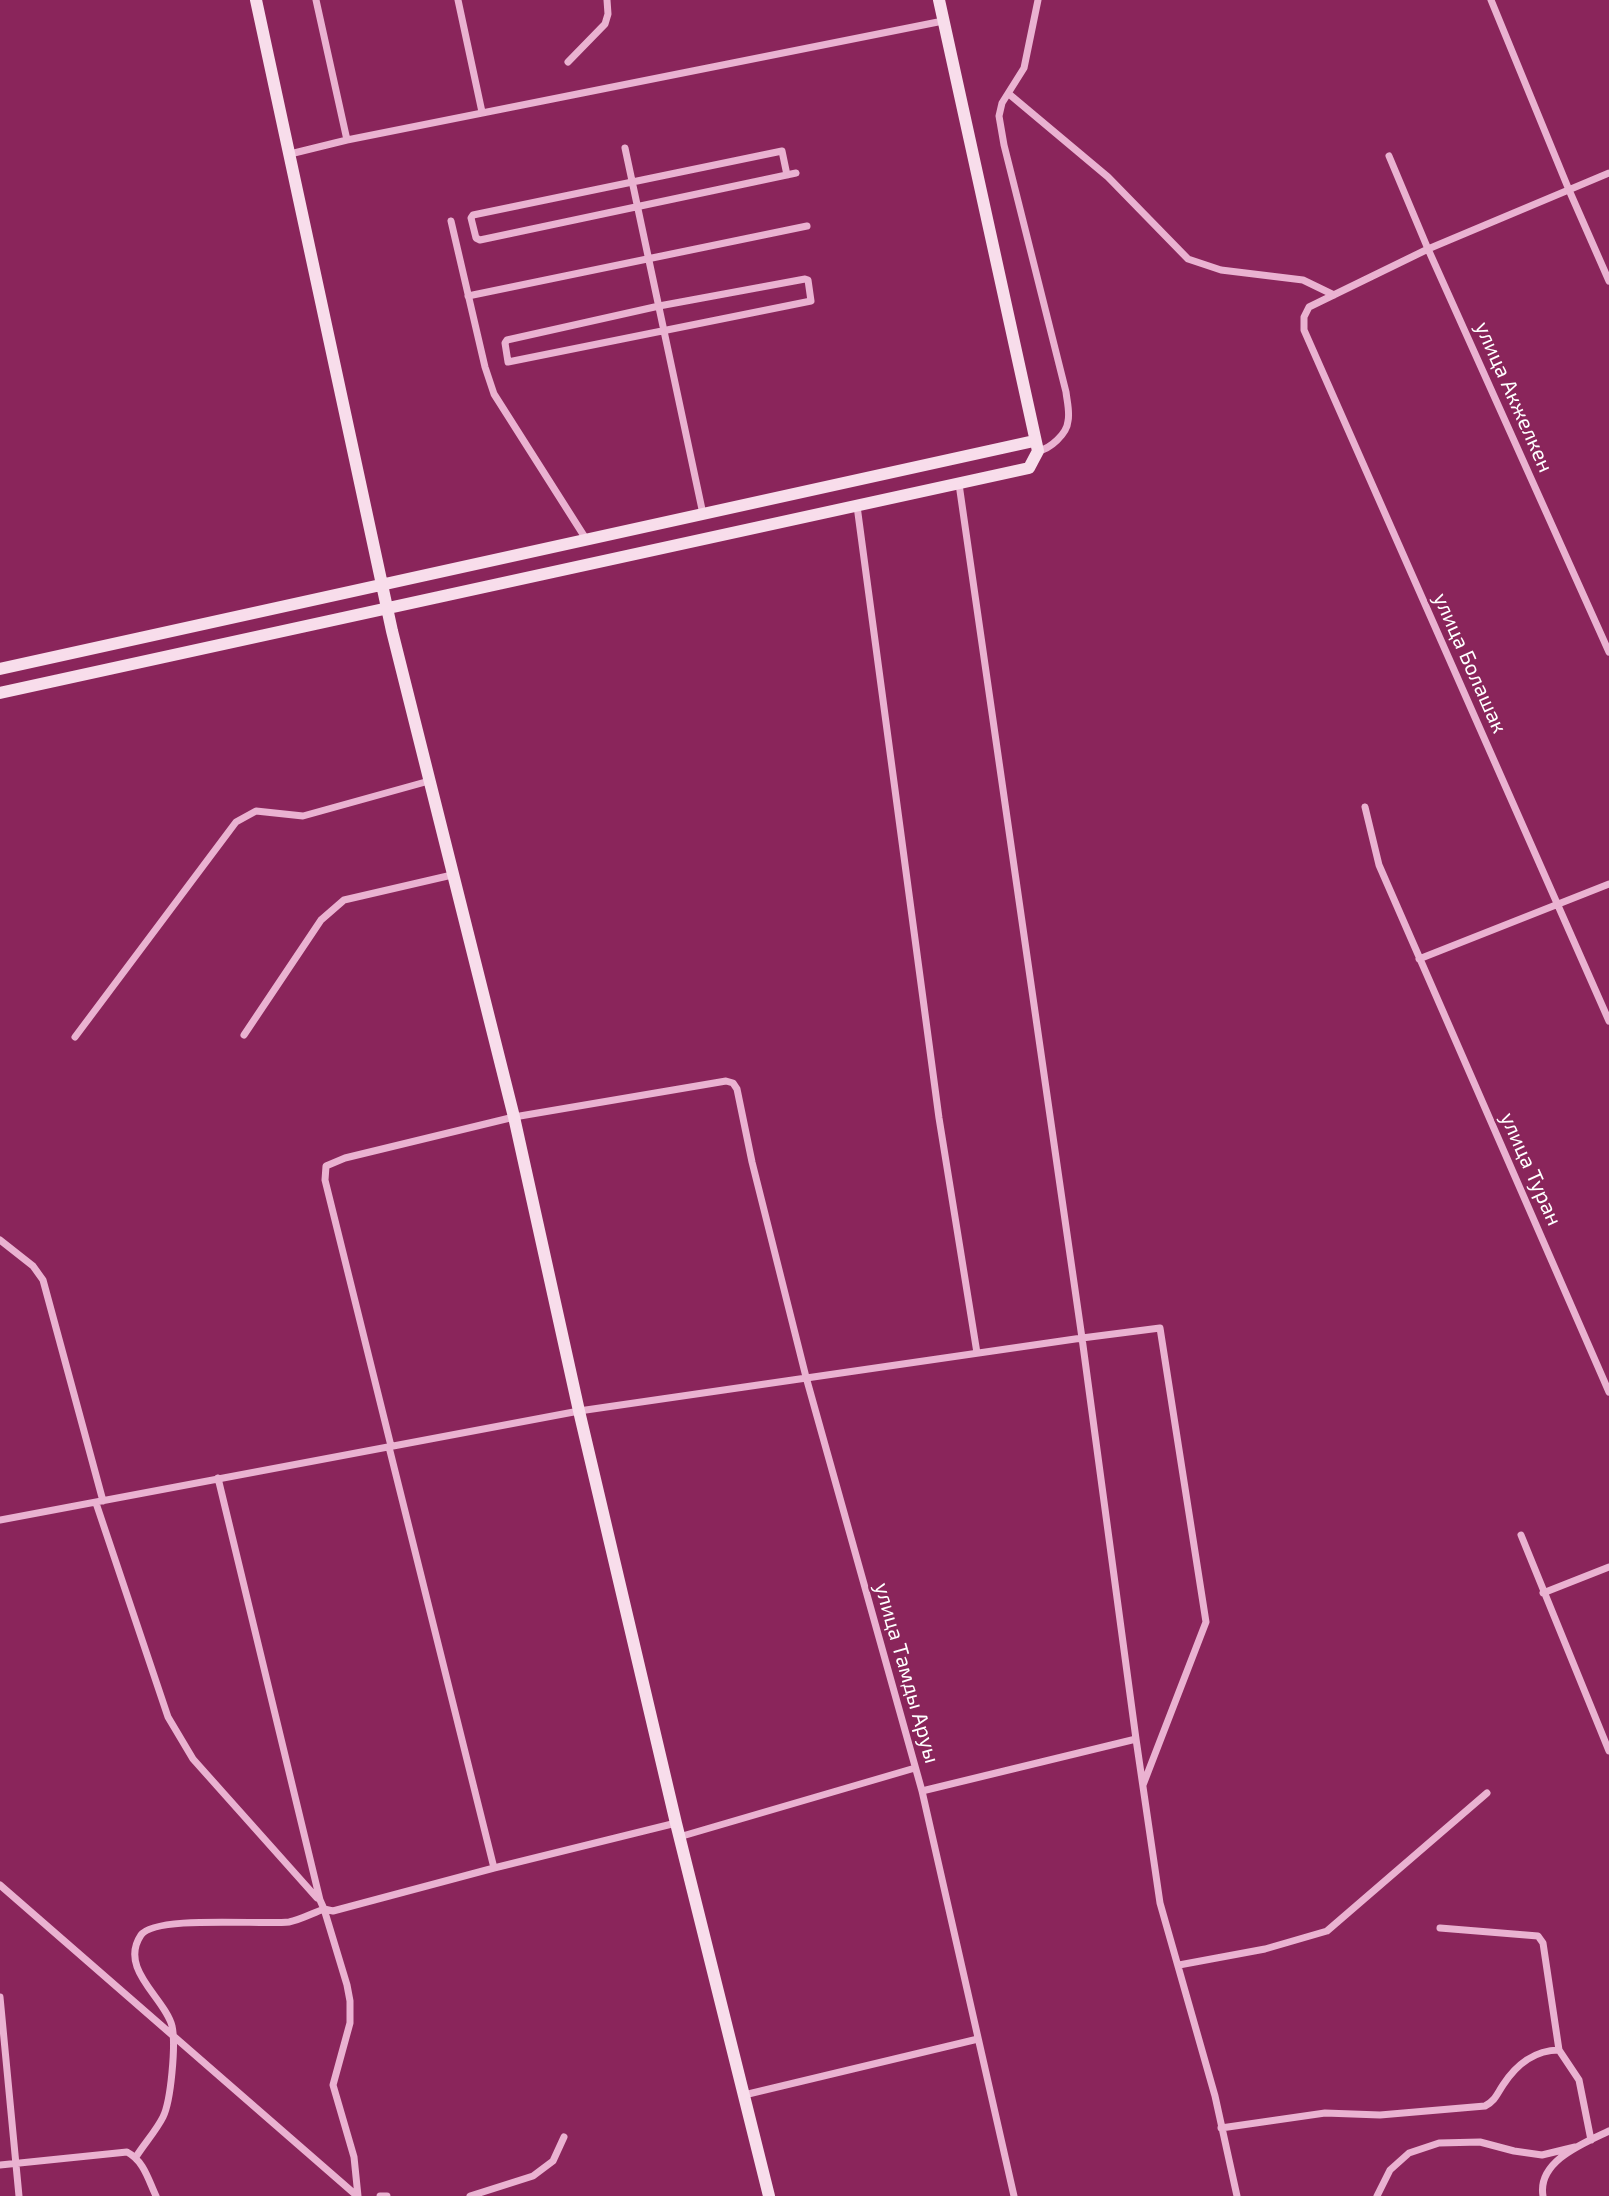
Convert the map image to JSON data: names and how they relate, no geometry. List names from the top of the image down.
{
  "streets": {
    "street": [
      "улица Акжелкен",
      "улица Болашак",
      "улица Туран",
      "улица Тамды Аруы"
    ]
  }
}
